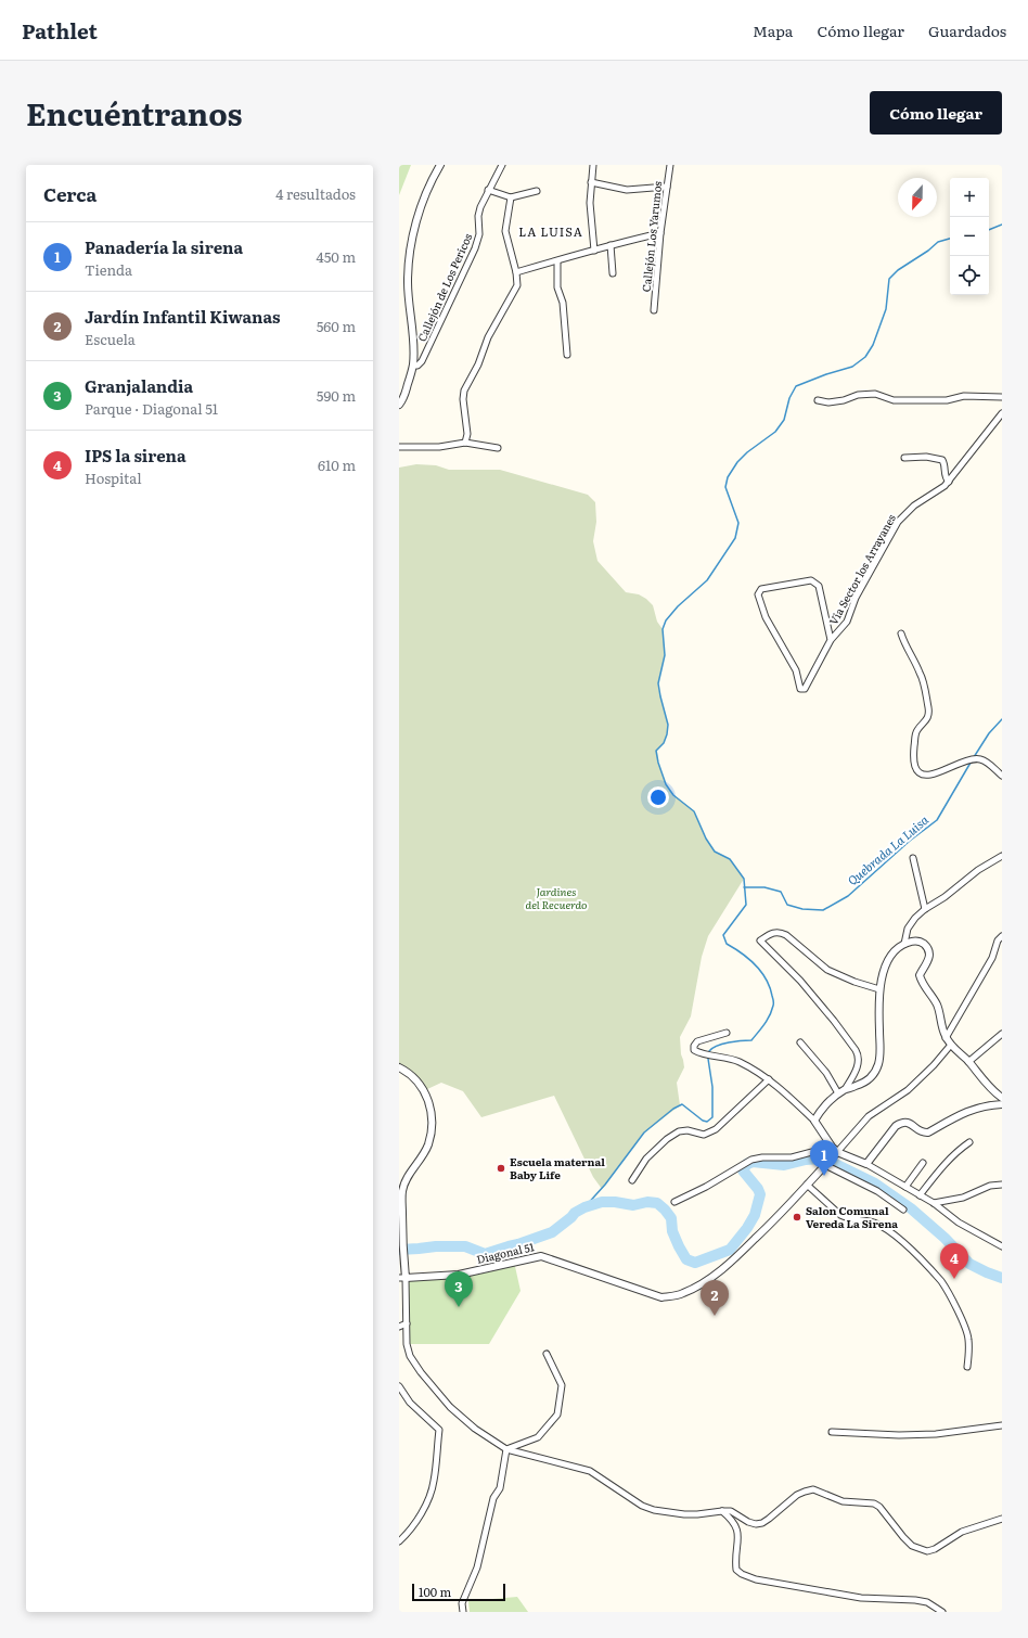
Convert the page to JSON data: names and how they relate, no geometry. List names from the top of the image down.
{
  "streets": {
    "street": [
      "Callejón Los Yarumos",
      "Callejón de Los Pericos",
      "Via Sector los Arrayanes",
      "Diagonal 51"
    ]
  },
  "districts": ["LA LUISA"],
  "water": ["Quebrada La Luisa"],
  "parks": ["Jardines del Recuerdo"],
  "places": ["Escuela maternal Baby Life", "Salon Comunal Vereda La Sirena"],
  "scale_bar": "100 m",
  "north": "bottom",
  "page": {
    "header": "Pathlet",
    "nav": ["Mapa", "Cómo llegar", "Guardados"],
    "title": "Encuéntranos",
    "buttons": "Cómo llegar",
    "heading": ["Cerca", "4 resultados"],
    "map_buttons": ["+", "−"],
    "list": [
      {
        "mark": "1",
        "name": "Panadería la sirena",
        "note": "Tienda",
        "value": "450 m"
      },
      {
        "mark": "2",
        "name": "Jardín Infantil Kiwanas",
        "note": "Escuela",
        "value": "560 m"
      },
      {
        "mark": "3",
        "name": "Granjalandia",
        "note": "Parque · Diagonal 51",
        "value": "590 m"
      },
      {
        "mark": "4",
        "name": "IPS la sirena",
        "note": "Hospital",
        "value": "610 m"
      }
    ],
    "pins": [
      "1",
      "4",
      "3",
      "2"
    ],
    "scale": "100 m"
  }
}
